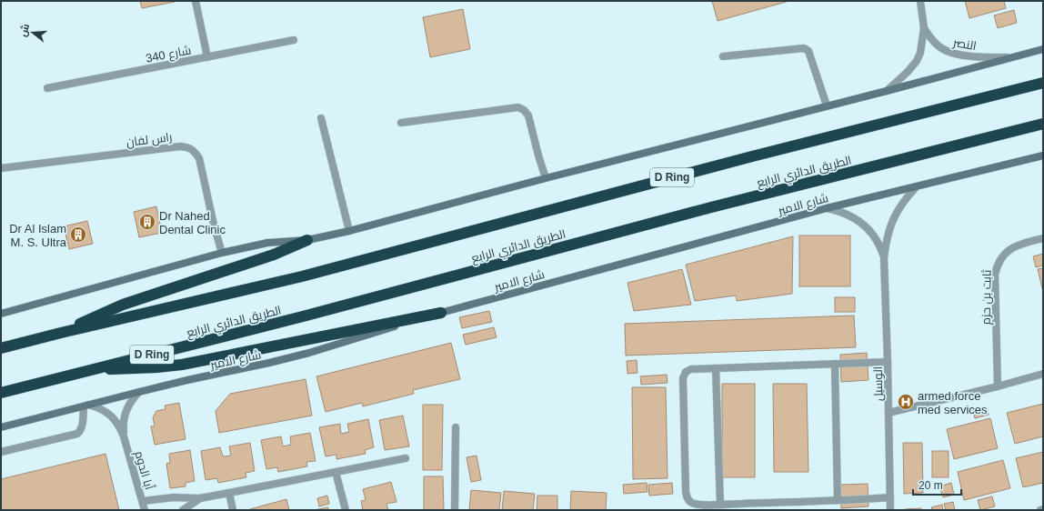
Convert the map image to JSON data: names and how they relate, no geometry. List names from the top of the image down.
{
  "streets": {
    "highway": ["الطريق الدائري الرابع", "D Ring"],
    "main road": ["شارع الامير"],
    "street": [
      "النصر",
      "شارع 340",
      "راس لفان",
      "ثابت بن حزم",
      "الوسيل",
      "أبا الدوم"
    ]
  },
  "crossings": [
    ["شارع الامير", "الوسيل"]
  ],
  "places": {
    "building": ["Dr Nahed Dental Clinic", "Dr Al Islam M. S. Ultra"],
    "hospital": ["armed force med services"]
  },
  "scale_bar": "20 m",
  "north": "left"
}
